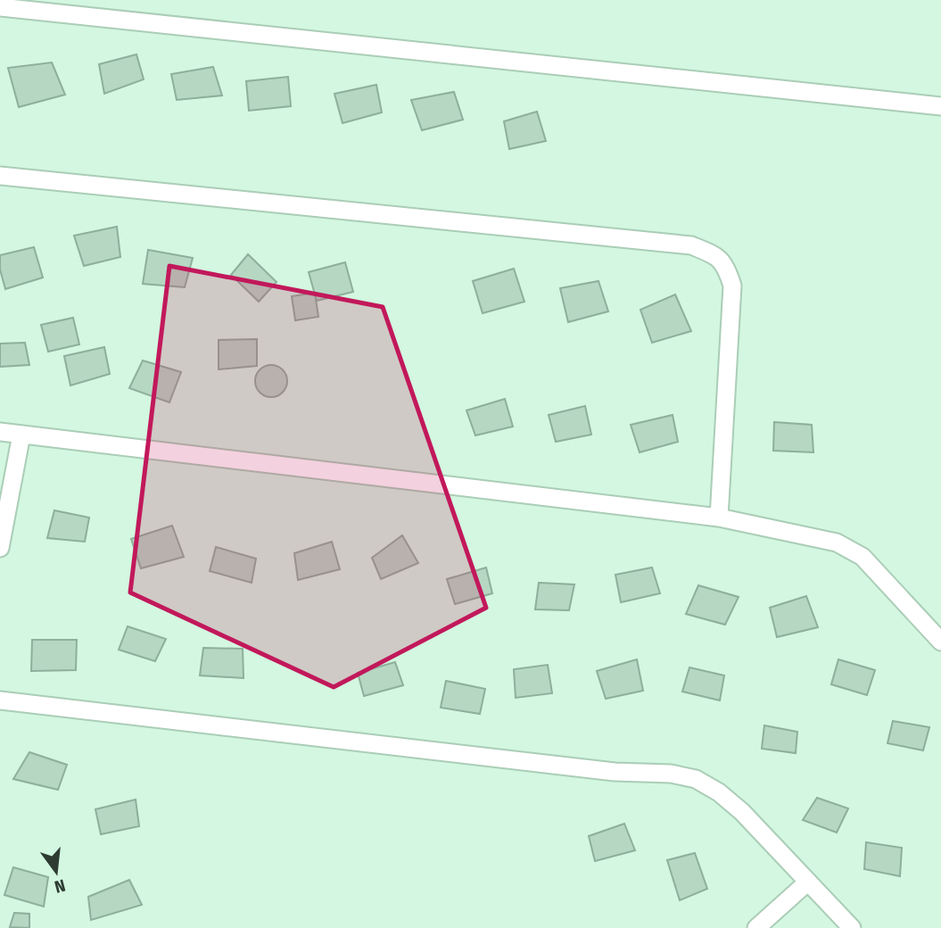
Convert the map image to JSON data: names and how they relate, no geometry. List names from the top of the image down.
{
  "north": "bottom"
}
